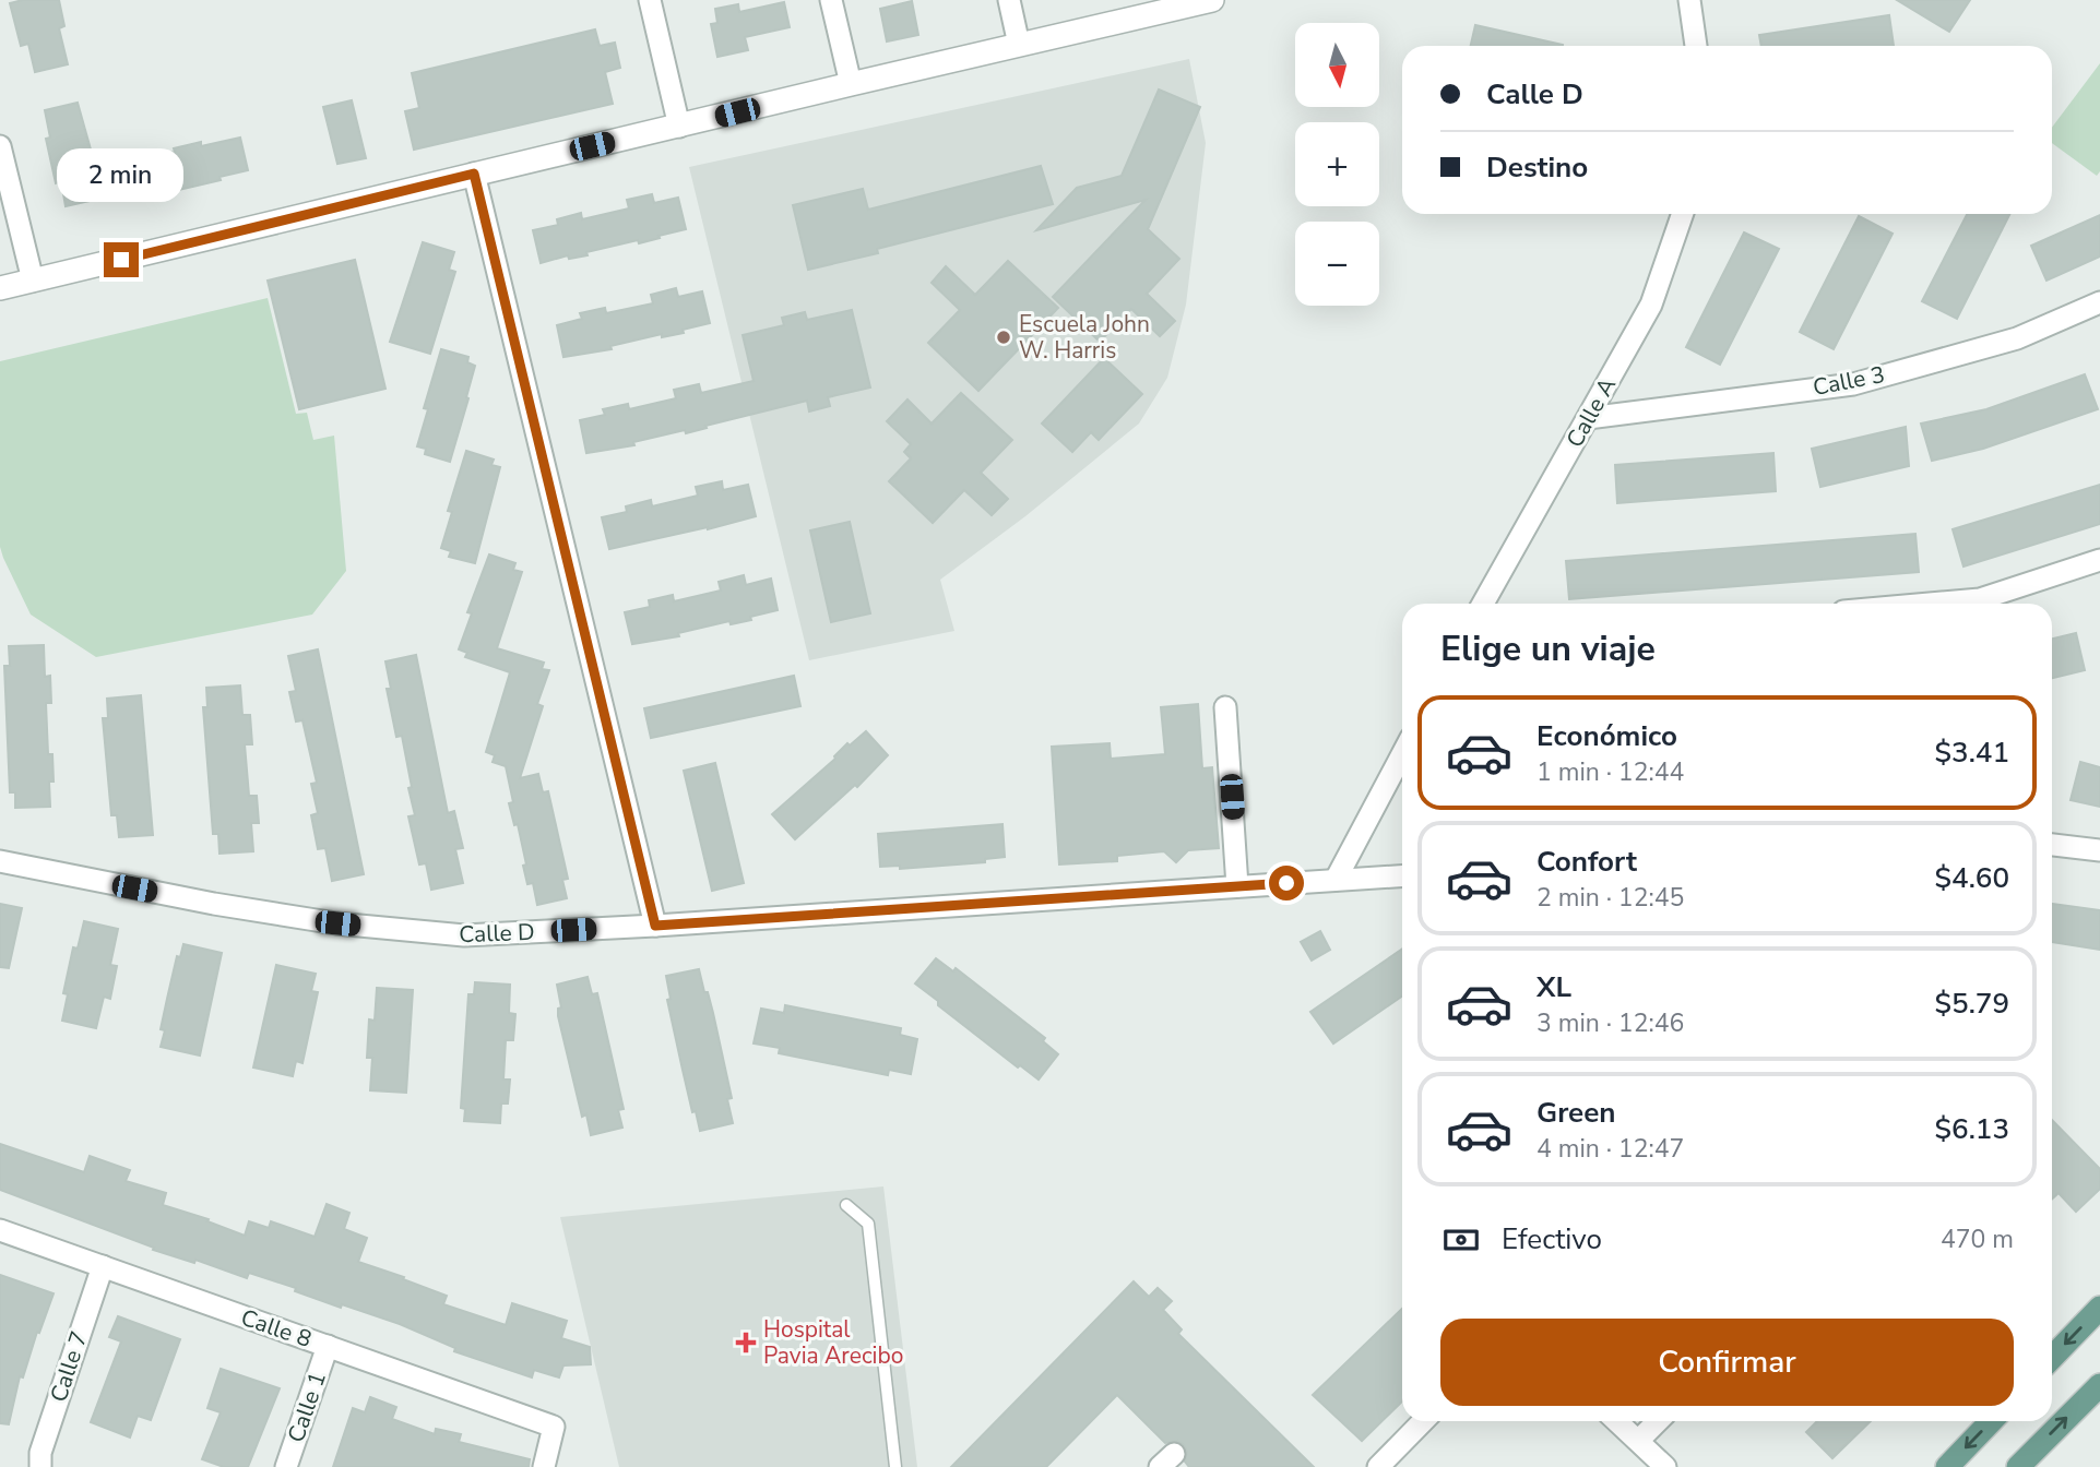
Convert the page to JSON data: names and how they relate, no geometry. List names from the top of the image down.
{
  "streets": {
    "street": [
      "Calle 3",
      "Calle A",
      "Calle D",
      "Calle 8",
      "Calle 7",
      "Calle 1"
    ]
  },
  "crossings": [
    ["Calle 3", "Calle A"],
    ["Calle 8", "Calle 7"],
    ["Calle 8", "Calle 1"]
  ],
  "places": {
    "other": ["Escuela John W. Harris"],
    "health": ["Hospital Pavia Arecibo"]
  },
  "north": "bottom",
  "page": {
    "map_buttons": ["+", "−"],
    "banner": ["Calle D", "Destino"],
    "bubble": "2 min",
    "heading": "Elige un viaje",
    "list": [
      {
        "name": "Económico",
        "note": "1 min · 12:44",
        "value": "$3.41"
      },
      {
        "name": "Confort",
        "note": "2 min · 12:45",
        "value": "$4.60"
      },
      {
        "name": "XL",
        "note": "3 min · 12:46",
        "value": "$5.79"
      },
      {
        "name": "Green",
        "note": "4 min · 12:47",
        "value": "$6.13"
      }
    ],
    "pay": ["Efectivo", "470 m"],
    "buttons": "Confirmar"
  }
}
